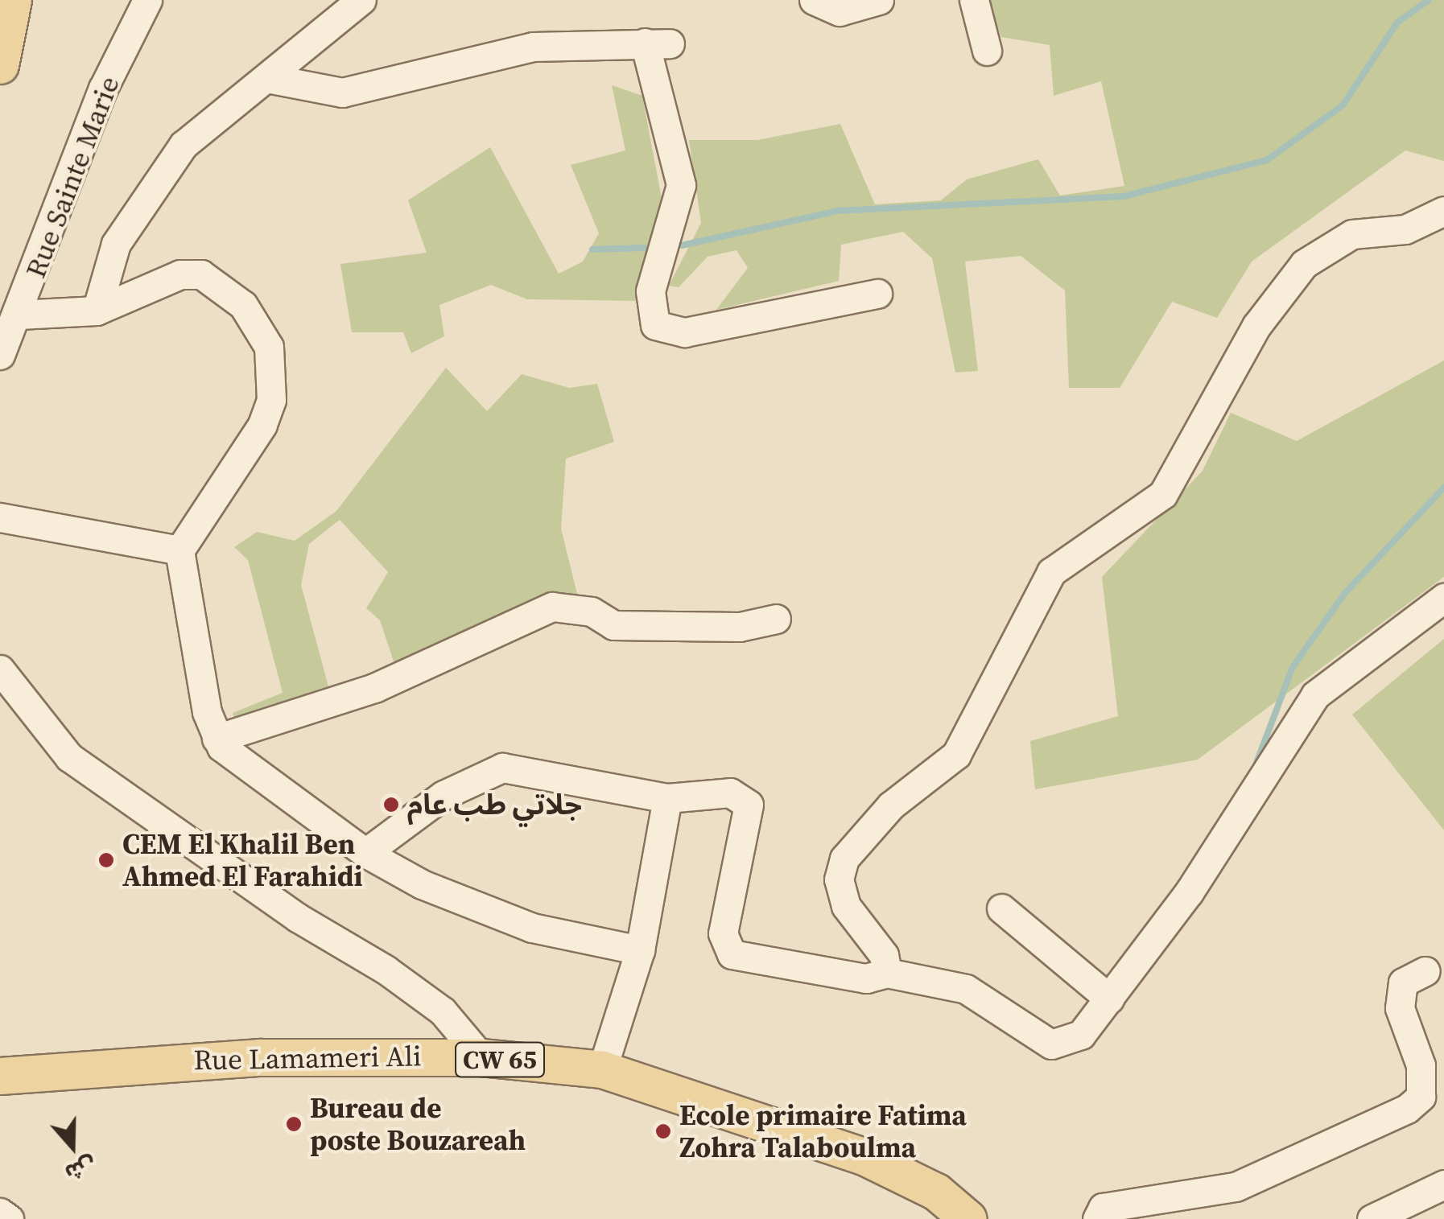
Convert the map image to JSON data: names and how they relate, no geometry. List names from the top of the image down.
{
  "streets": {
    "main road": ["Rue Lamameri Ali", "CW 65"],
    "street": ["Rue Sainte Marie"]
  },
  "places": [
    "جلاتي طب عام",
    "CEM El Khalil Ben Ahmed El Farahidi",
    "Bureau de poste Bouzareah",
    "Ecole primaire Fatima Zohra Talaboulma"
  ],
  "north": "bottom"
}
